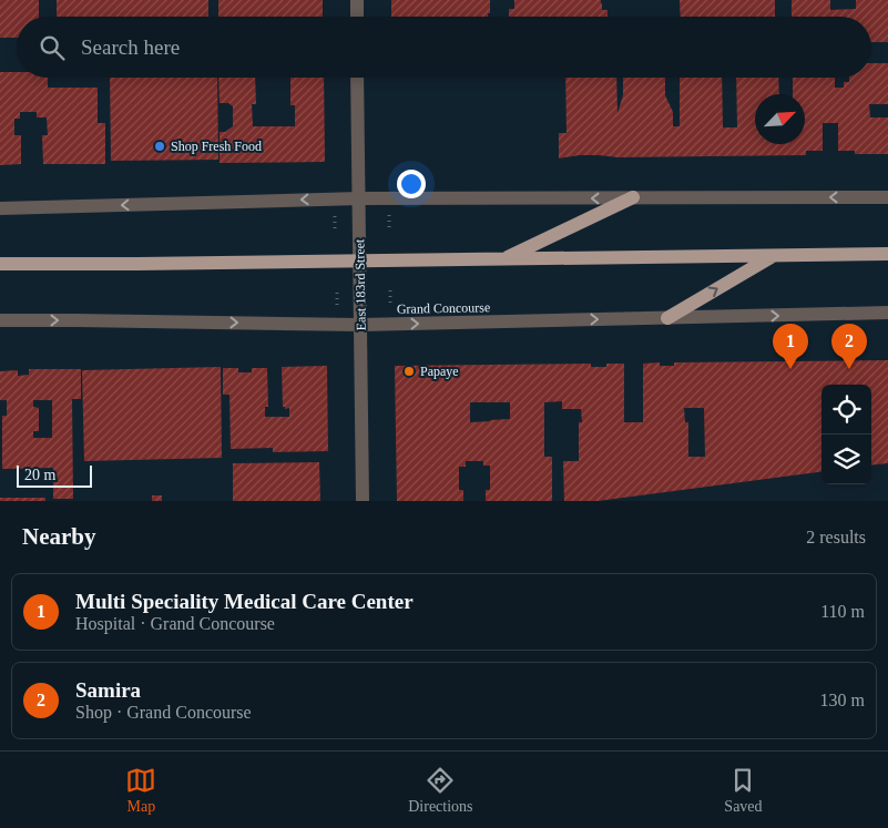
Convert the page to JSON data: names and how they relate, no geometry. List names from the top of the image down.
{
  "streets": {
    "street": ["East 183rd Street", "Grand Concourse"]
  },
  "crossings": [
    ["East 183rd Street", "Grand Concourse"]
  ],
  "places": ["Shop Fresh Food", "Papaye"],
  "scale_bar": "20 m",
  "north": "top right",
  "page": {
    "search": "Search here",
    "pins": ["1", "2"],
    "scale": "20 m",
    "heading": ["Nearby", "2 results"],
    "list": [
      {
        "mark": "1",
        "name": "Multi Speciality Medical Care Center",
        "note": "Hospital · Grand Concourse",
        "value": "110 m"
      },
      {
        "mark": "2",
        "name": "Samira",
        "note": "Shop · Grand Concourse",
        "value": "130 m"
      }
    ],
    "nav": ["Map", "Directions", "Saved"]
  }
}
